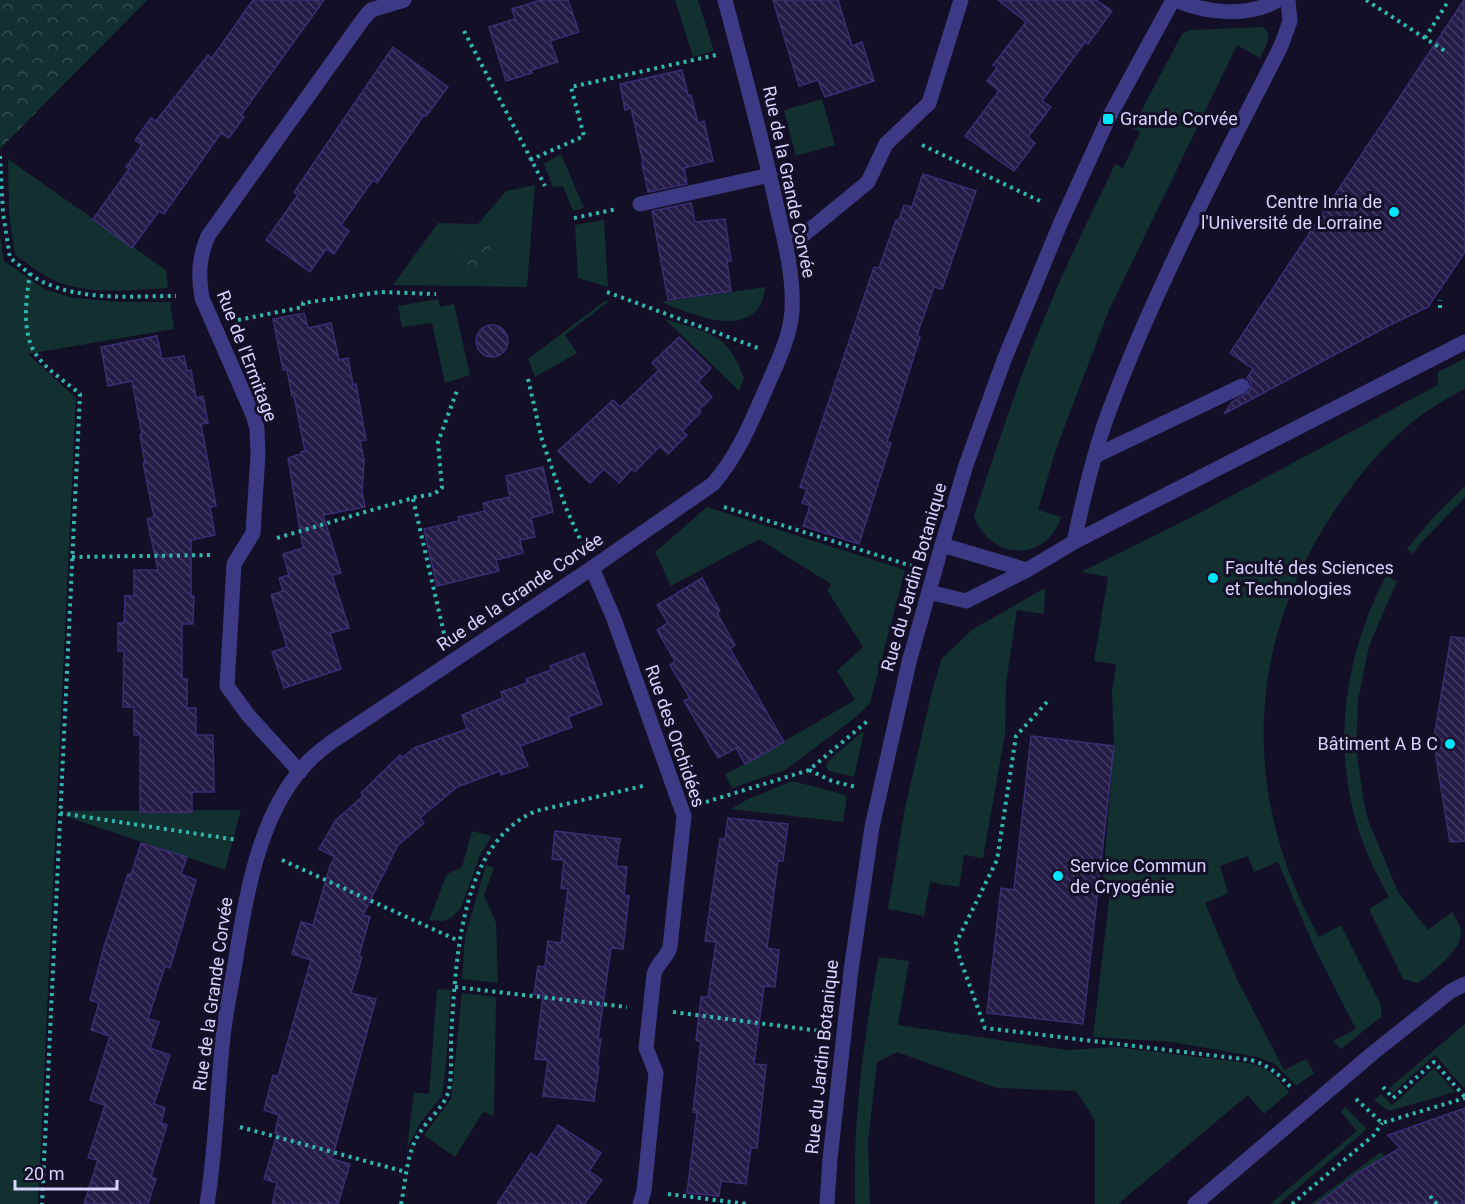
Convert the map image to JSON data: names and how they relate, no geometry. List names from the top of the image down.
{
  "streets": {
    "street": [
      "Rue de la Grande Corvée",
      "Rue de l'Ermitage",
      "Rue du Jardin Botanique",
      "Rue des Orchidées"
    ]
  },
  "crossings": [
    ["Rue de la Grande Corvée", "Rue de l'Ermitage"],
    ["Rue de la Grande Corvée", "Rue des Orchidées"]
  ],
  "places": {
    "transit": ["Grande Corvée"],
    "other": [
      "Centre Inria de l'Université de Lorraine",
      "Faculté des Sciences et Technologies",
      "Bâtiment A B C",
      "Service Commun de Cryogénie"
    ]
  },
  "scale_bar": "20 m"
}
